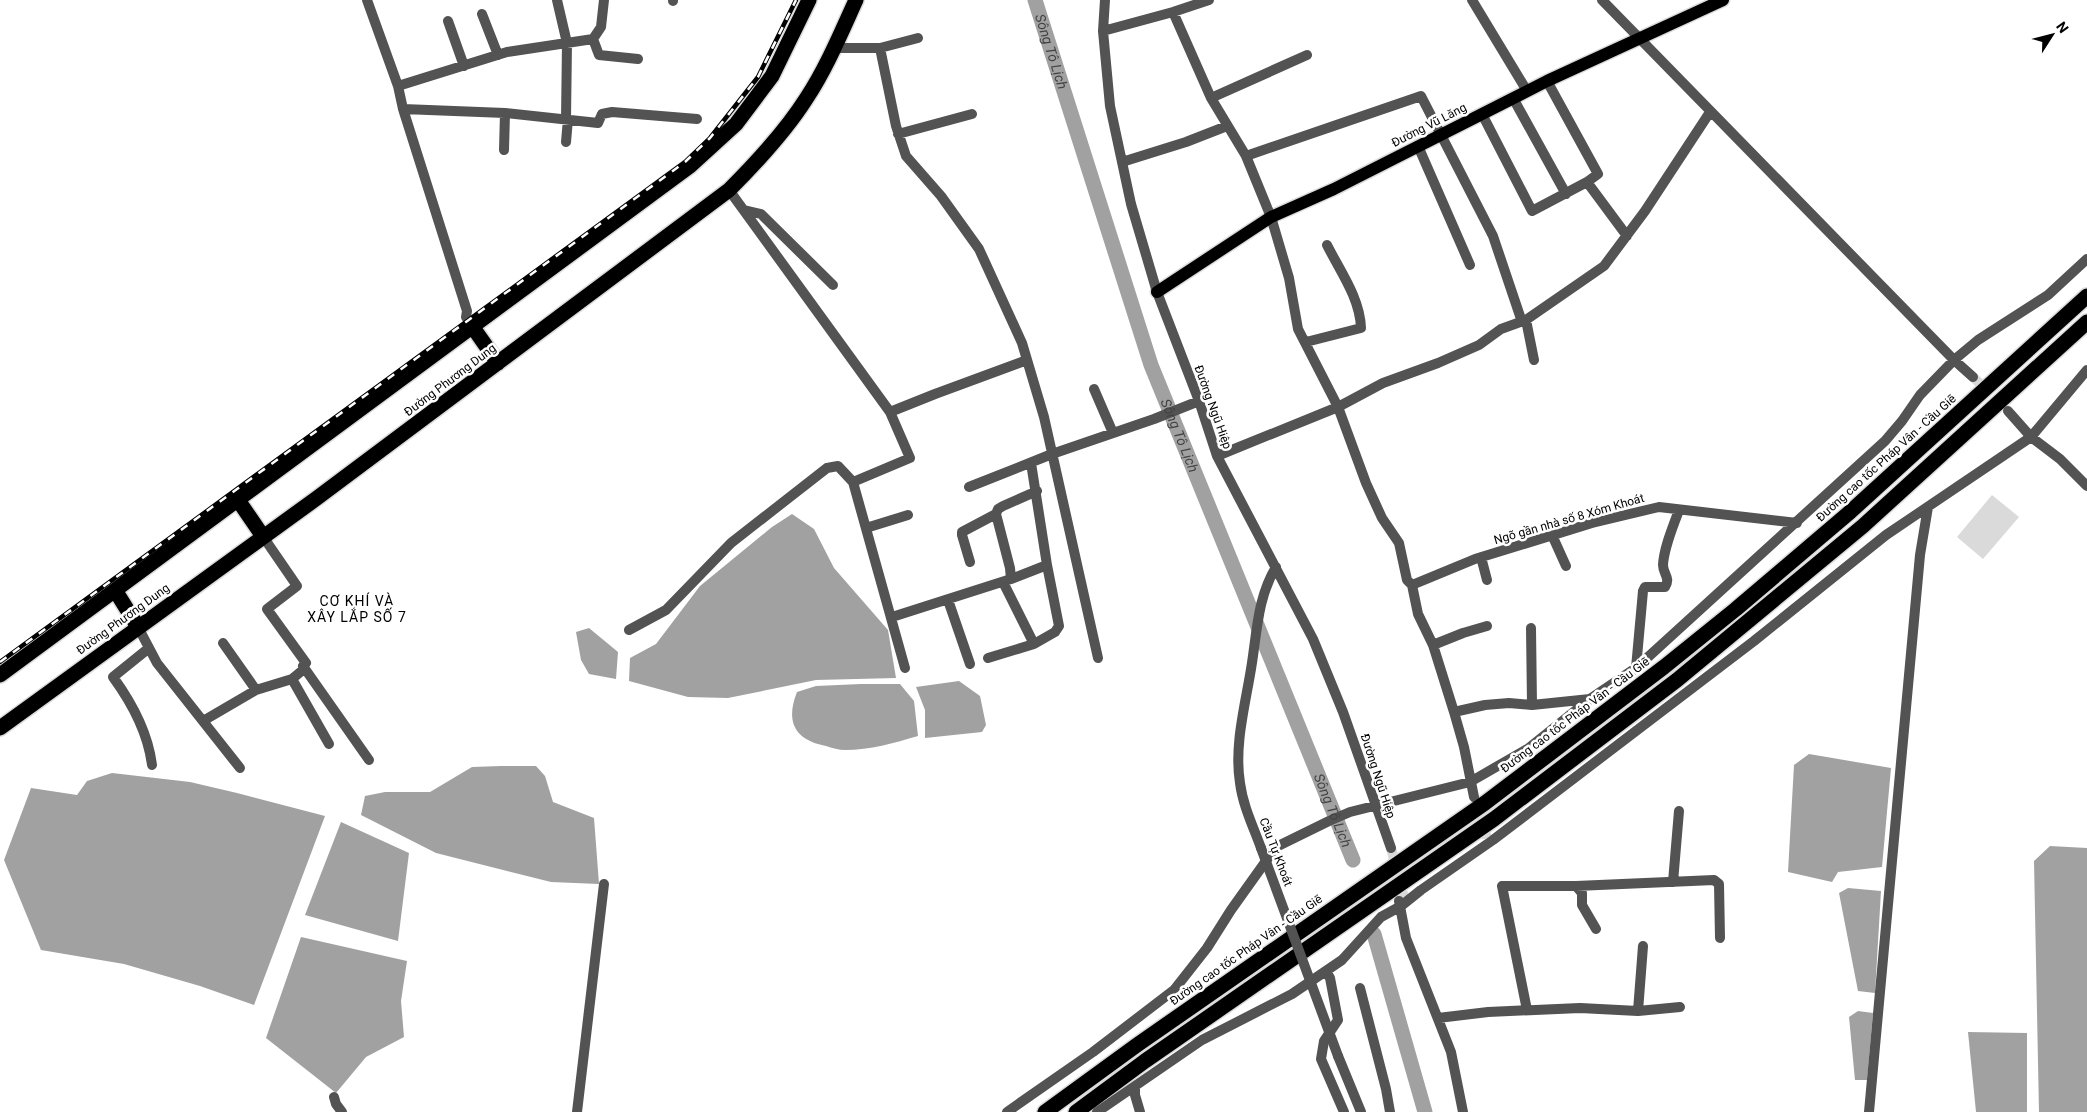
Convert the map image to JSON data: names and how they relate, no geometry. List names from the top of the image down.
{
  "streets": {
    "highway": ["Đường Phương Dung", "Đường cao tốc Pháp Vân - Cầu Giẽ"],
    "main road": ["Đường Vũ Lăng"],
    "street": ["Đường Ngũ Hiệp", "Ngõ gần nhà số 8 Xóm Khoát", "Cầu Tự Khoát"]
  },
  "crossings": [
    ["Đường Vũ Lăng", "Đường Ngũ Hiệp"],
    ["Đường Ngũ Hiệp", "Cầu Tự Khoát"]
  ],
  "districts": ["CƠ KHÍ VÀ XÂY LẮP SỐ 7"],
  "water": ["Sông Tô Lịch"],
  "north": "top right"
}
